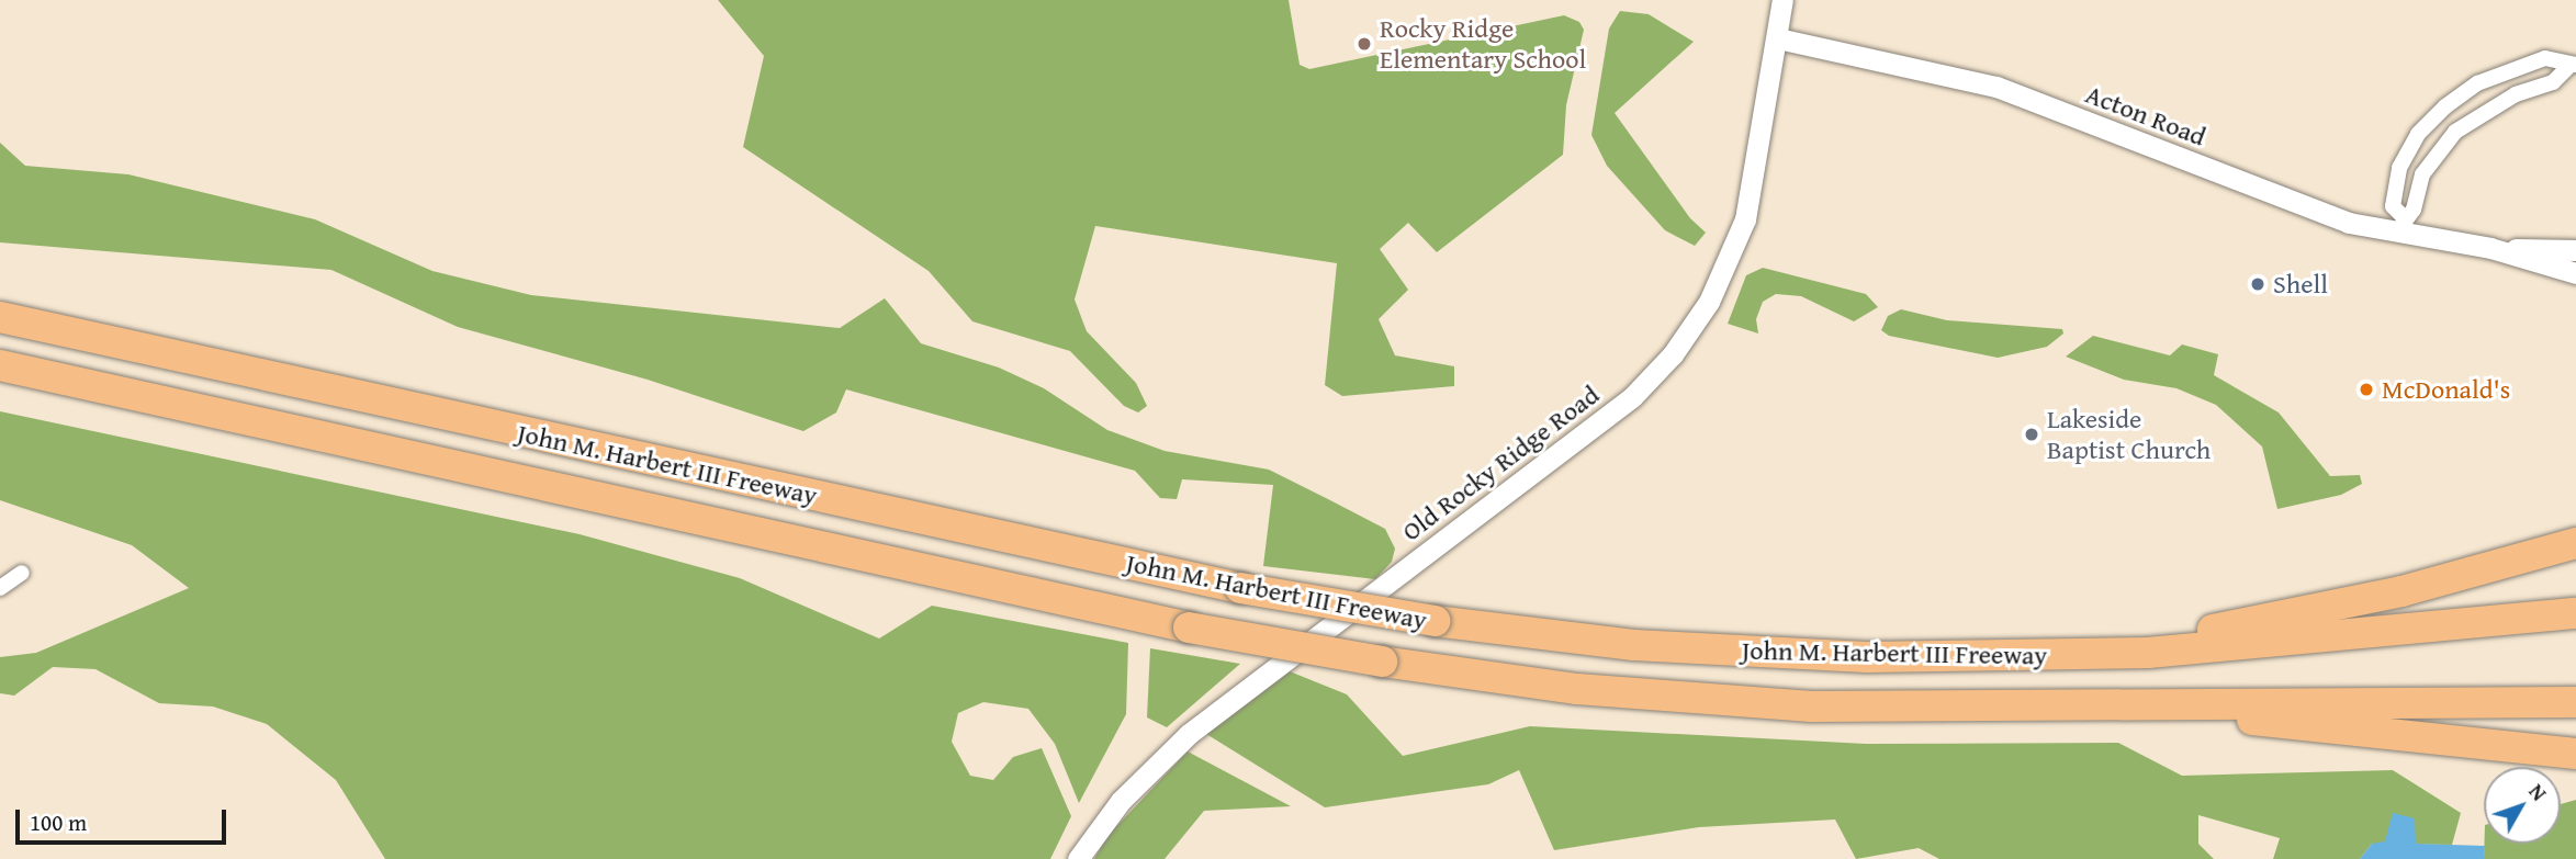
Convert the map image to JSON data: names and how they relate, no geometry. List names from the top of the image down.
{
  "streets": {
    "highway": ["John M. Harbert III Freeway"],
    "street": ["Acton Road", "Old Rocky Ridge Road"]
  },
  "crossings": [
    ["Acton Road", "Old Rocky Ridge Road"]
  ],
  "places": [
    "Rocky Ridge Elementary School",
    "Shell",
    "McDonald's",
    "Lakeside Baptist Church"
  ],
  "scale_bar": "100 m",
  "north": "top right"
}
